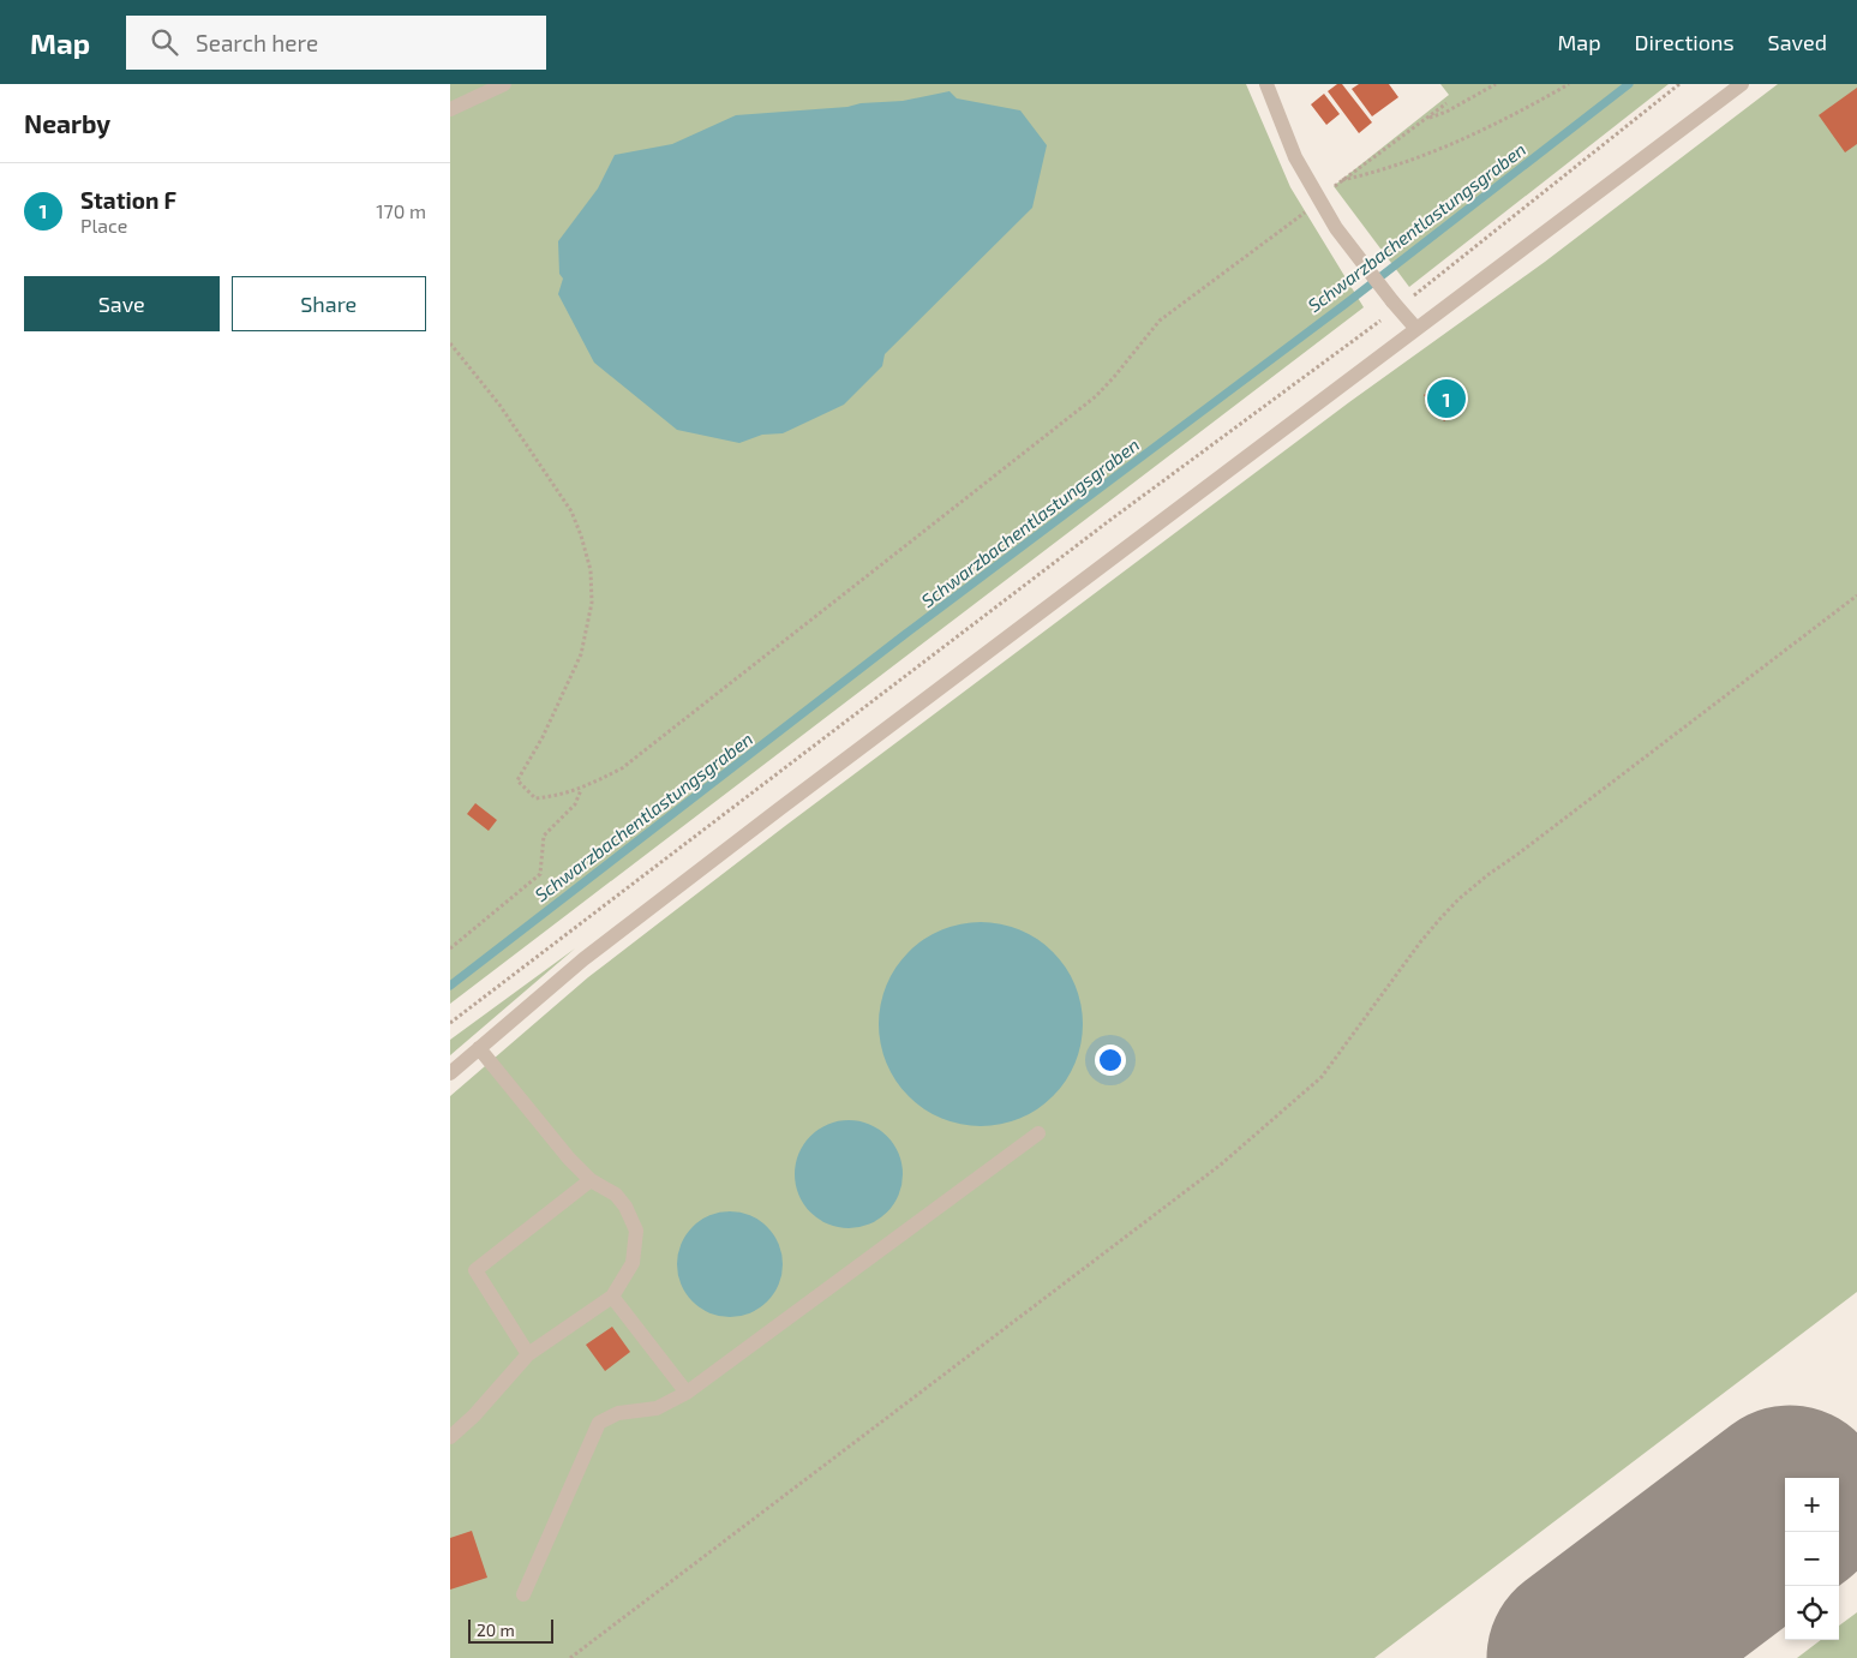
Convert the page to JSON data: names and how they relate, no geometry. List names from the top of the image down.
{
  "water": ["Schwarzbachentlastungsgraben"],
  "scale_bar": "20 m",
  "page": {
    "header": "Map",
    "search": "Search here",
    "nav": ["Map", "Directions", "Saved"],
    "heading": "Nearby",
    "list": [
      {
        "mark": "1",
        "name": "Station F",
        "note": "Place",
        "value": "170 m"
      }
    ],
    "buttons": ["Save", "Share"],
    "pins": "1",
    "map_buttons": ["+", "−"],
    "scale": "20 m"
  }
}
